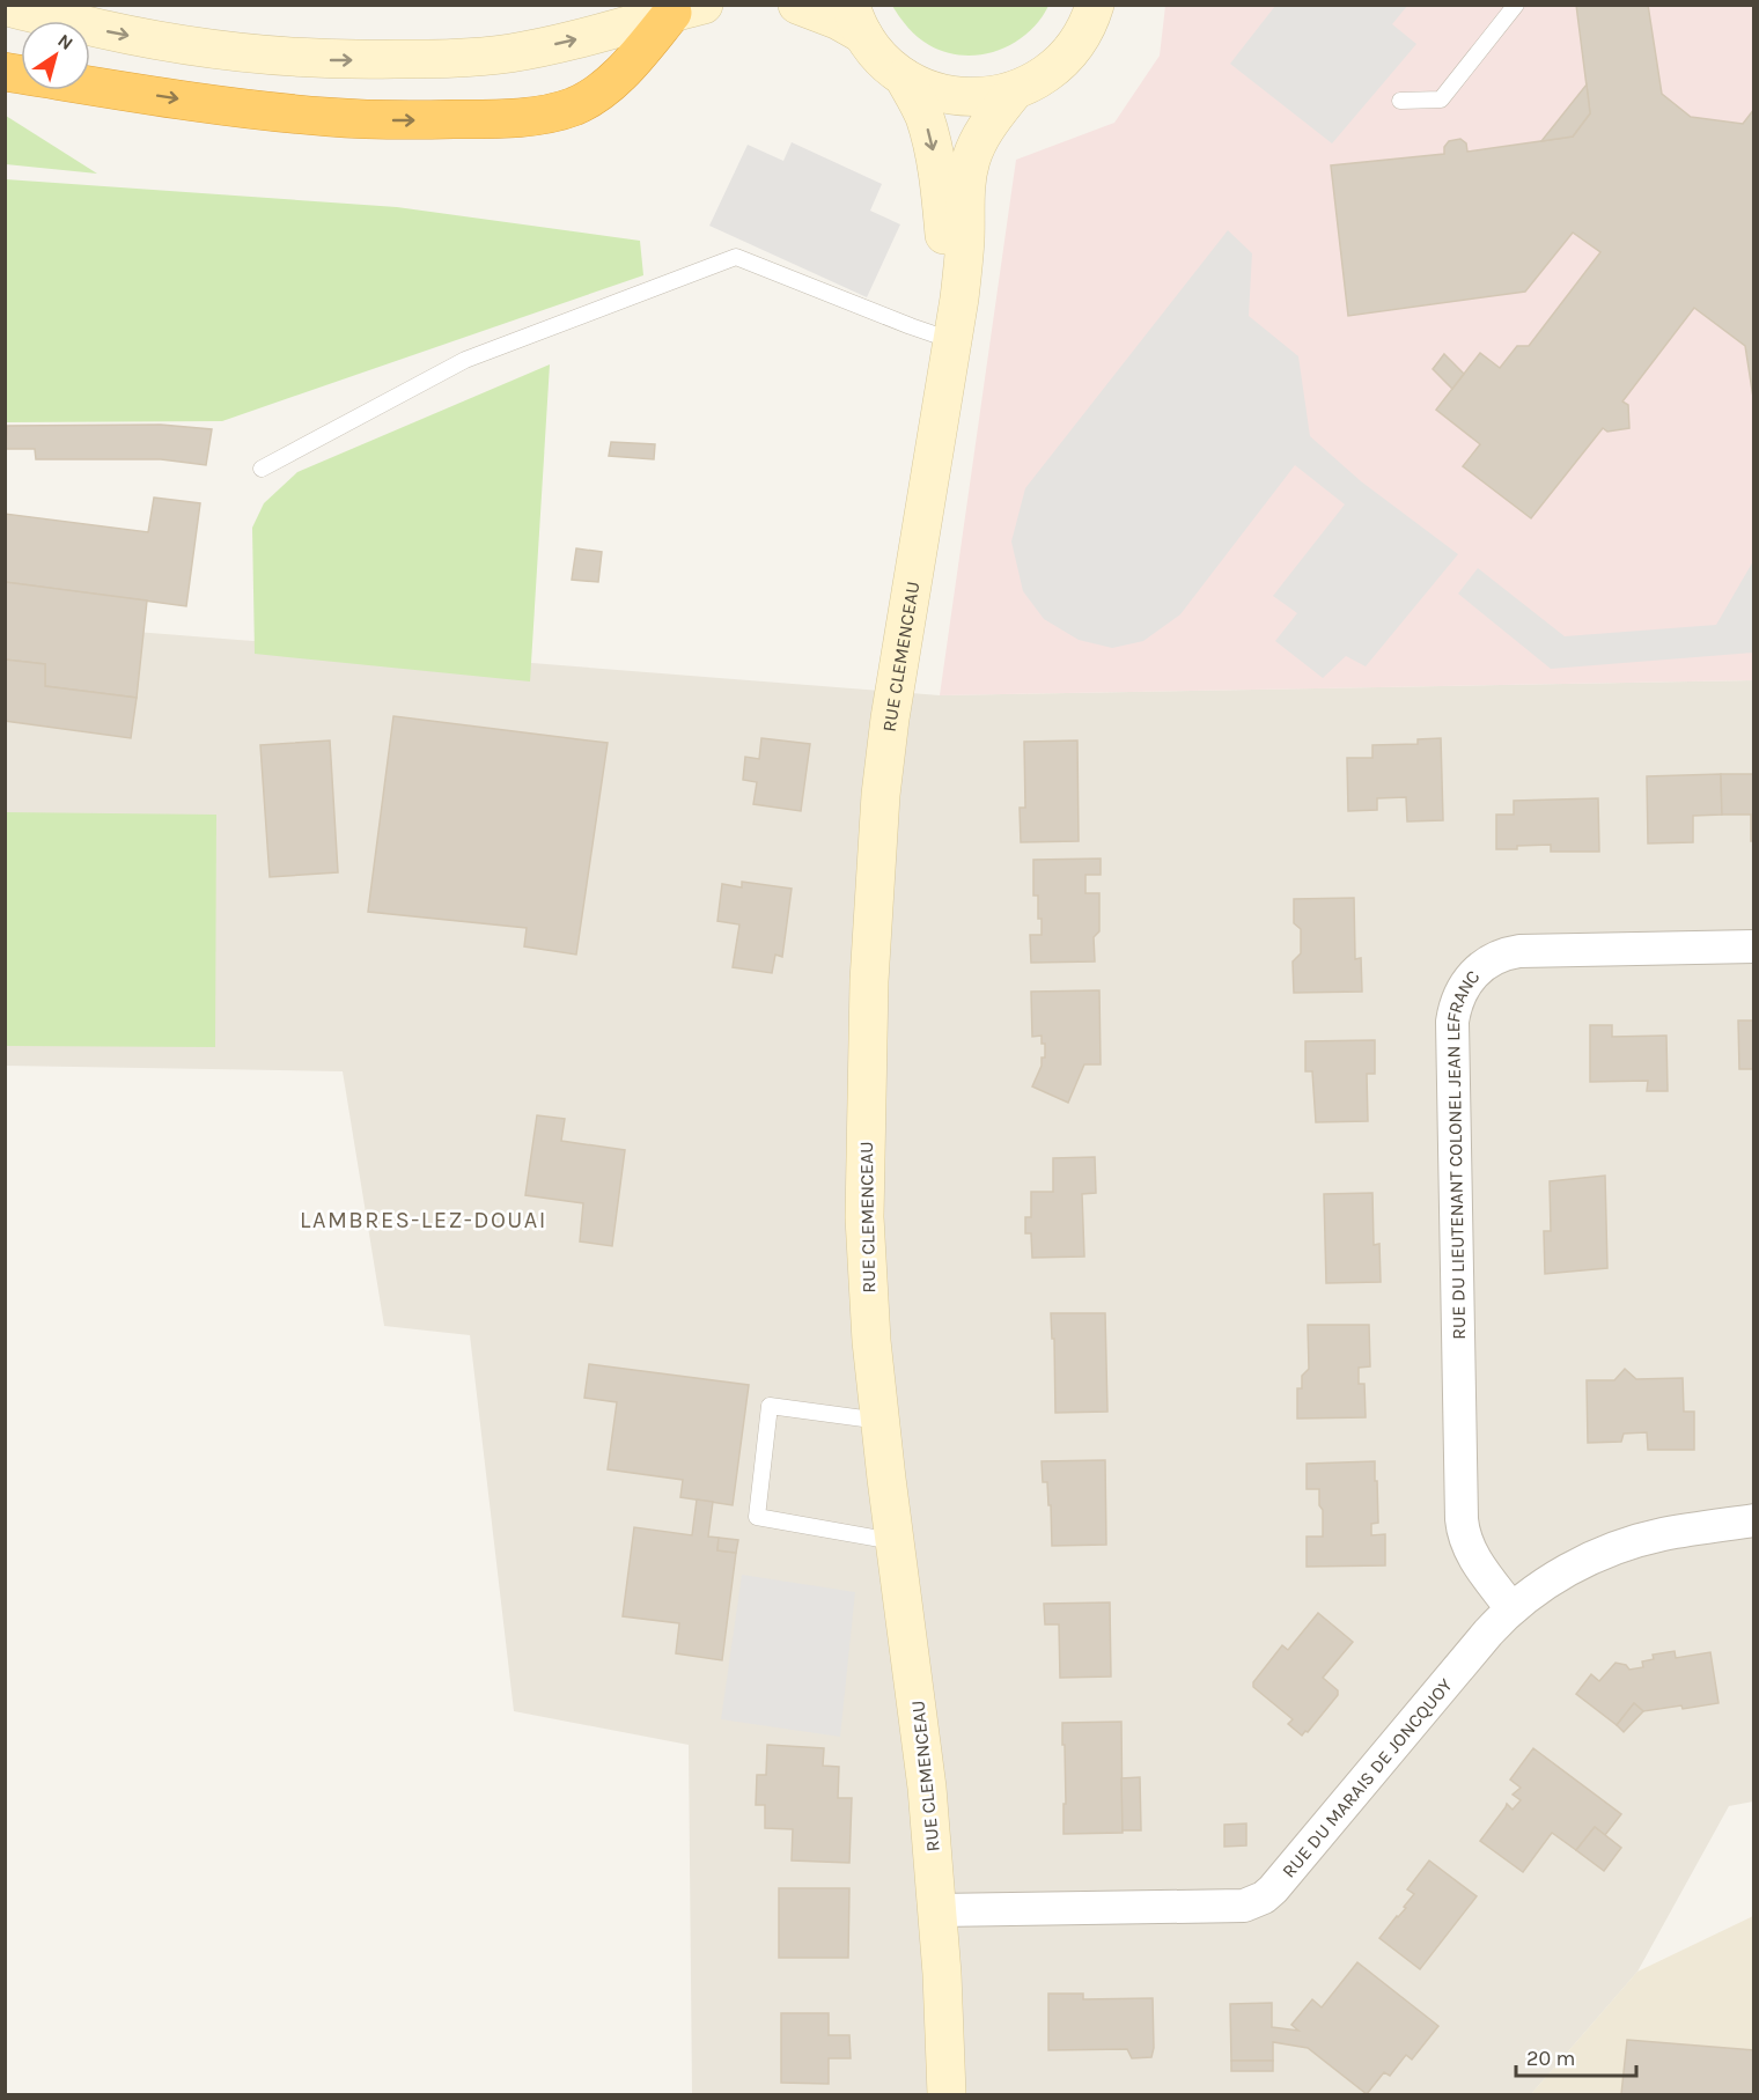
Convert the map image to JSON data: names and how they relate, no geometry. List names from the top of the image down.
{
  "streets": {
    "street": ["RUE CLEMENCEAU", "RUE DU LIEUTENANT COLONEL JEAN LEFRANC", "RUE DU MARAIS DE JONCQUOY"]
  },
  "crossings": [
    ["RUE CLEMENCEAU", "RUE DU MARAIS DE JONCQUOY"],
    ["RUE DU LIEUTENANT COLONEL JEAN LEFRANC", "RUE DU MARAIS DE JONCQUOY"]
  ],
  "districts": ["LAMBRES-LEZ-DOUAI"],
  "scale_bar": "20 m",
  "north": "top right"
}
